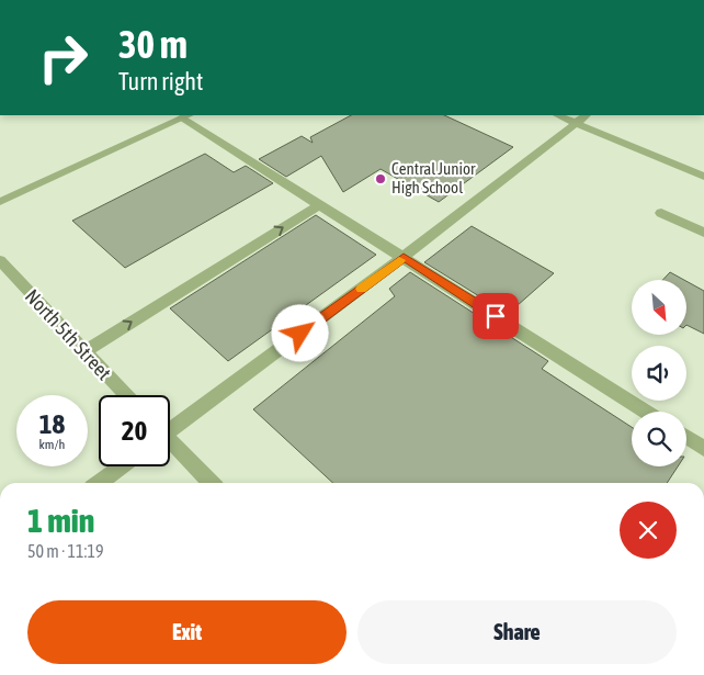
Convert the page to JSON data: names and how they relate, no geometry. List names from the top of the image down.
{
  "streets": {
    "street": ["North 5th Street"]
  },
  "places": ["Central Junior High School"],
  "north": "bottom right",
  "page": {
    "turn": ["30 m", "Turn right"],
    "speed": "18 km/h",
    "limit": "20",
    "heading": ["1 min", "50 m · 11:19"],
    "buttons": ["Exit", "Share"]
  }
}
